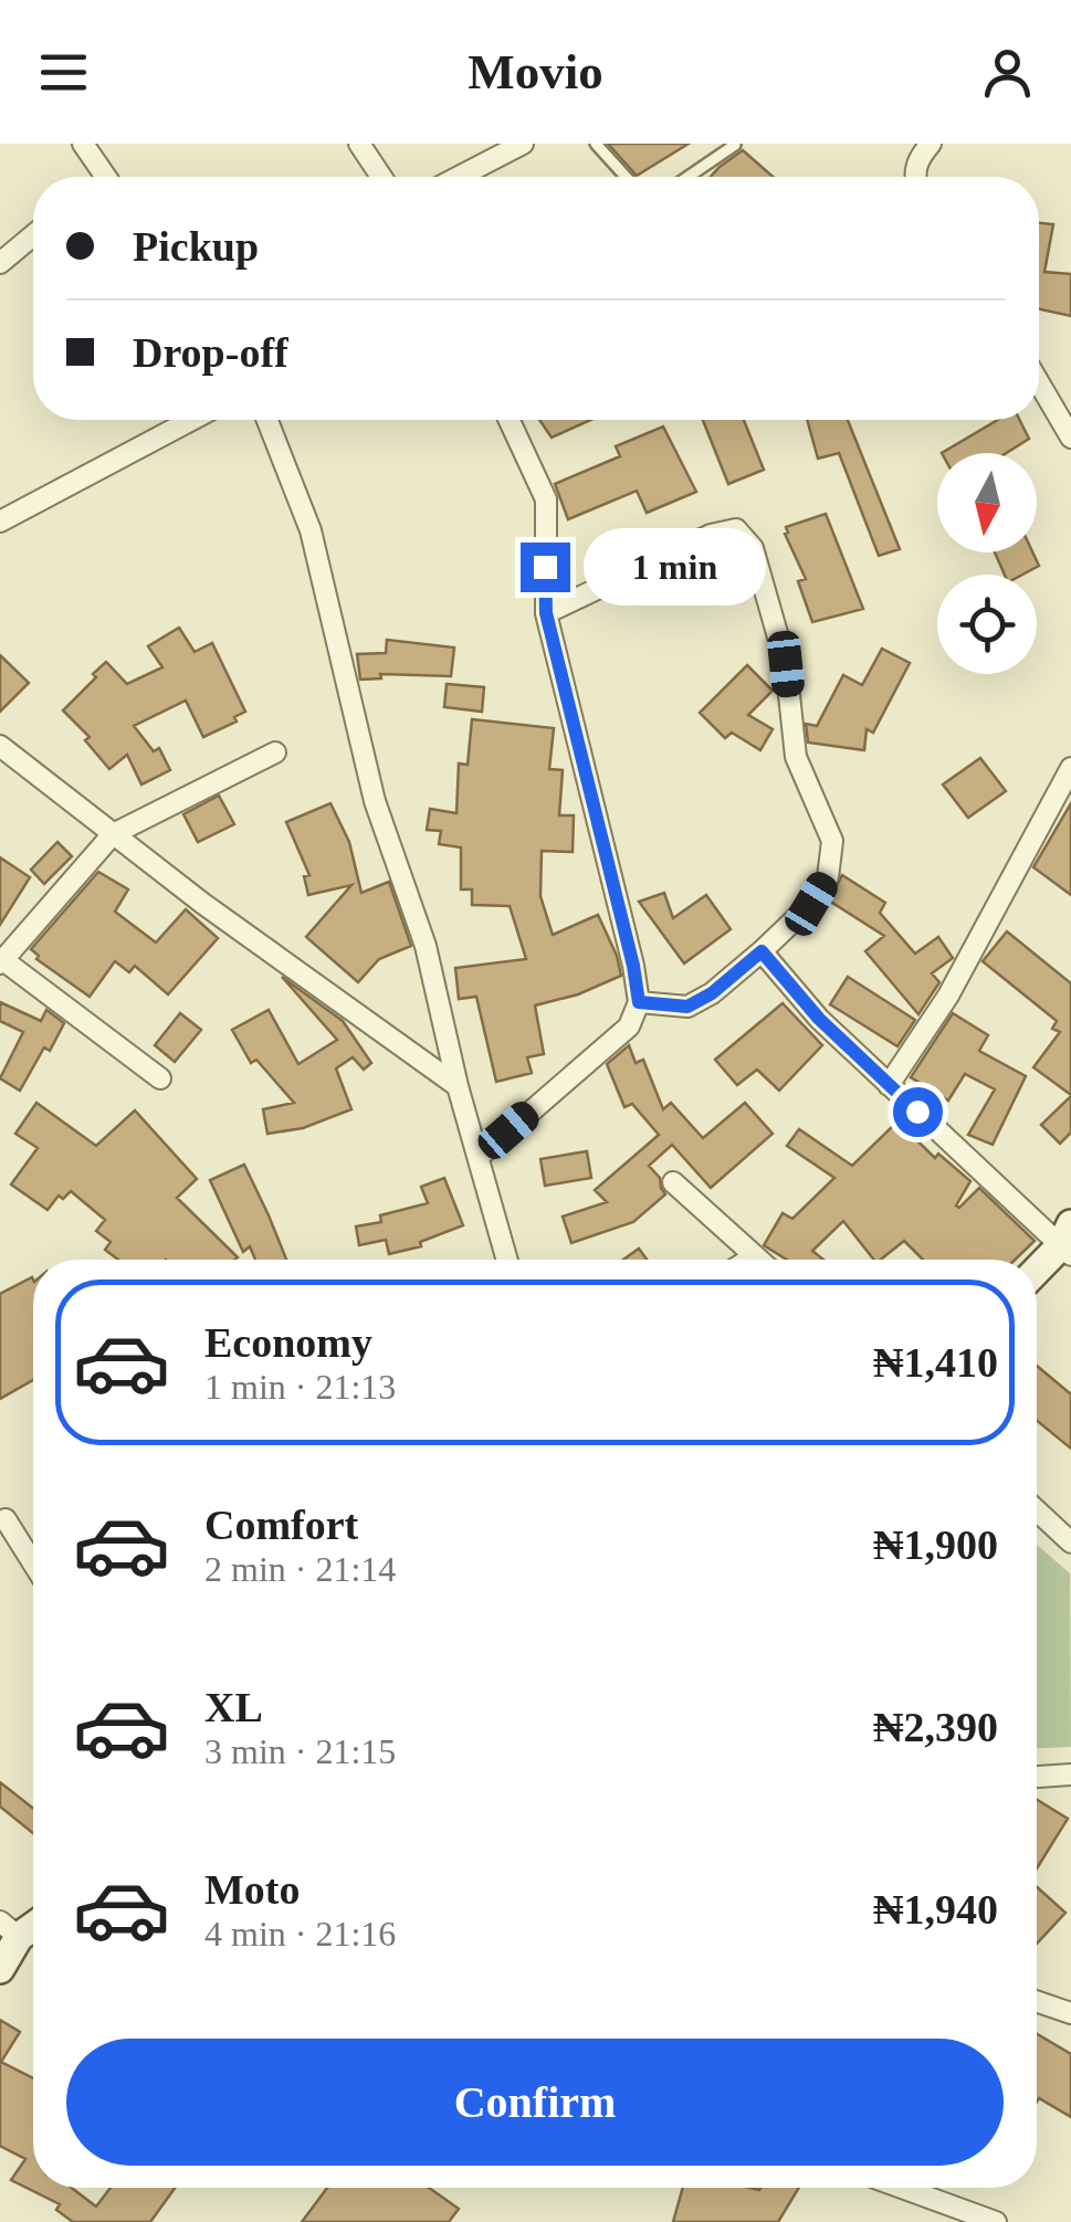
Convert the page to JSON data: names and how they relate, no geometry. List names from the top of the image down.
{
  "north": "bottom",
  "page": {
    "header": "Movio",
    "banner": ["Pickup", "Drop-off"],
    "bubble": "1 min",
    "list": [
      {
        "name": "Economy",
        "note": "1 min · 21:13",
        "value": "₦1,410"
      },
      {
        "name": "Comfort",
        "note": "2 min · 21:14",
        "value": "₦1,900"
      },
      {
        "name": "XL",
        "note": "3 min · 21:15",
        "value": "₦2,390"
      },
      {
        "name": "Moto",
        "note": "4 min · 21:16",
        "value": "₦1,940"
      }
    ],
    "buttons": "Confirm"
  }
}
